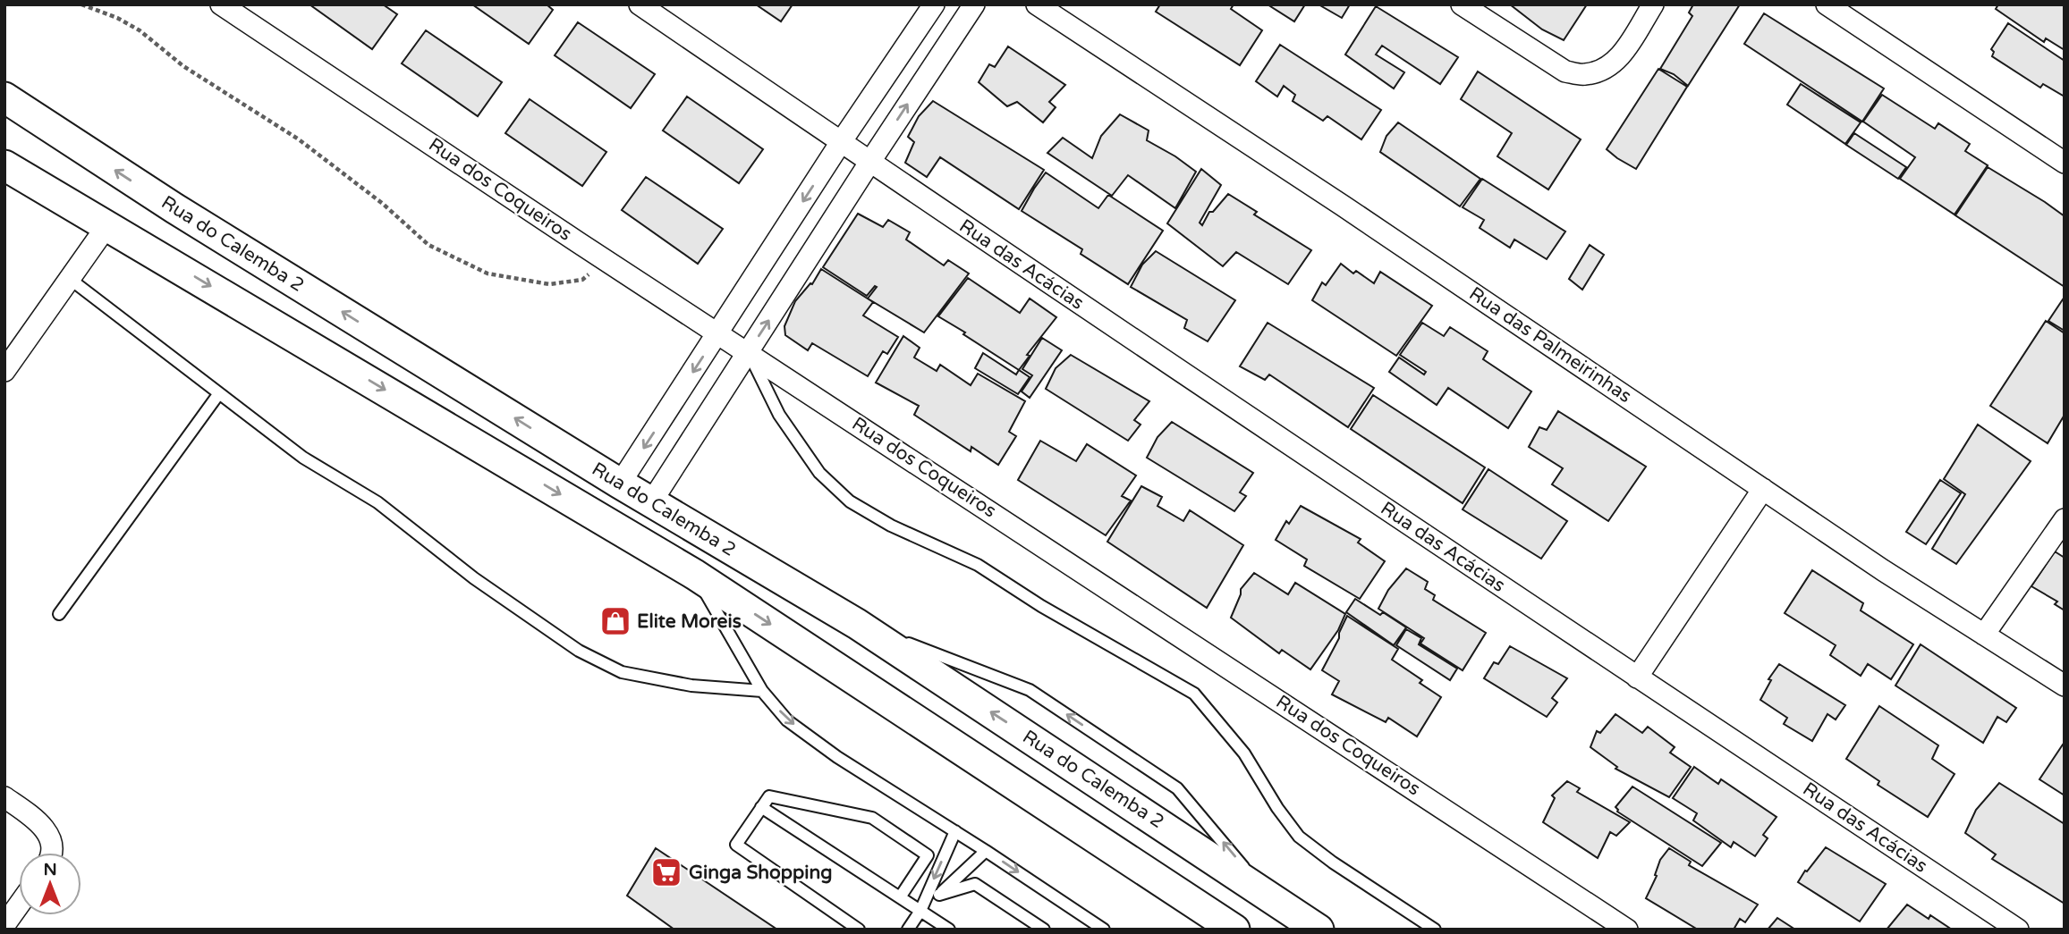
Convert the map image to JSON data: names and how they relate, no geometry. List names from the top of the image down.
{
  "streets": {
    "main road": ["Rua do Calemba 2"],
    "street": ["Rua dos Coqueiros", "Rua das Acácias", "Rua das Palmeirinhas"]
  },
  "places": {
    "shop": ["Elite Moreis"],
    "supermarket": ["Ginga Shopping"]
  },
  "north": "top"
}
